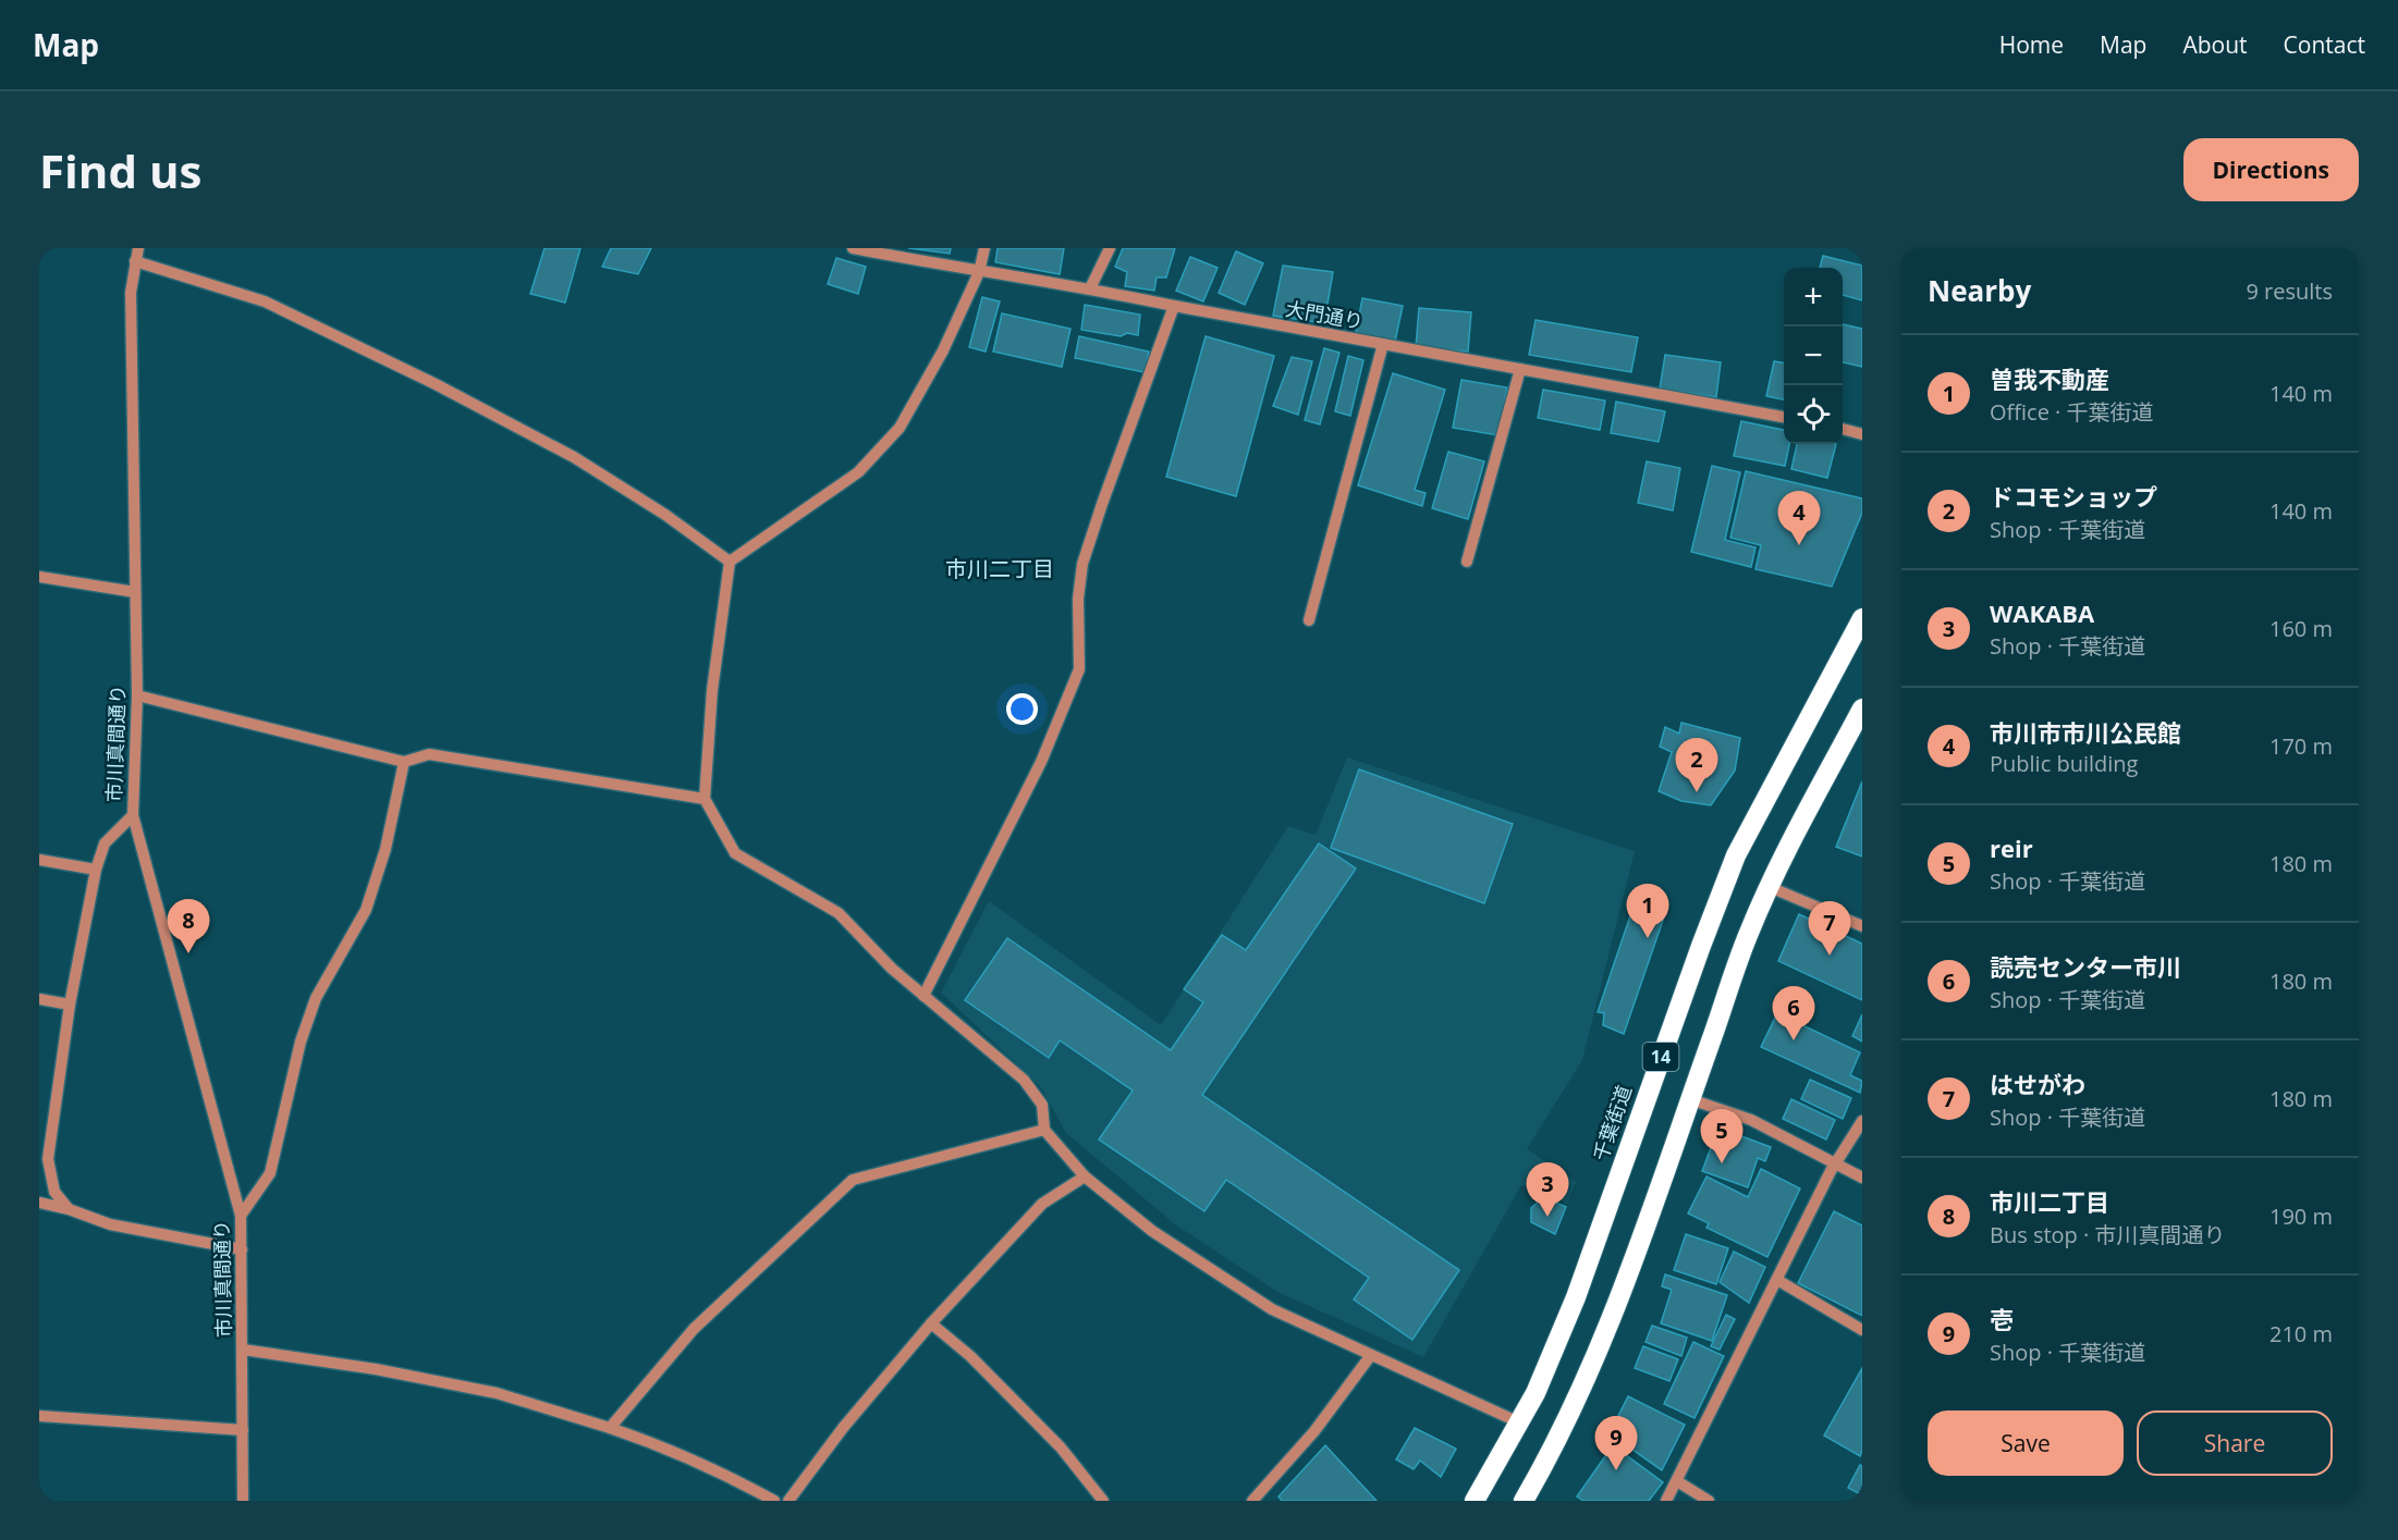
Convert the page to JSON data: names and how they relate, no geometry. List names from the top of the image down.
{
  "streets": {
    "highway": ["14", "千葉街道"],
    "street": ["大門通り", "市川真間通り"]
  },
  "districts": ["市川二丁目"],
  "page": {
    "header": "Map",
    "nav": [
      "Home",
      "Map",
      "About",
      "Contact"
    ],
    "buttons": [
      "Directions",
      ["Save", "Share"]
    ],
    "title": "Find us",
    "heading": ["Nearby", "9 results"],
    "map_buttons": ["+", "−"],
    "list": [
      {
        "mark": "1",
        "name": "曽我不動産",
        "note": "Office · 千葉街道",
        "value": "140 m"
      },
      {
        "mark": "2",
        "name": "ドコモショップ",
        "note": "Shop · 千葉街道",
        "value": "140 m"
      },
      {
        "mark": "3",
        "name": "WAKABA",
        "note": "Shop · 千葉街道",
        "value": "160 m"
      },
      {
        "mark": "4",
        "name": "市川市市川公民館",
        "note": "Public building",
        "value": "170 m"
      },
      {
        "mark": "5",
        "name": "reir",
        "note": "Shop · 千葉街道",
        "value": "180 m"
      },
      {
        "mark": "6",
        "name": "読売センター市川",
        "note": "Shop · 千葉街道",
        "value": "180 m"
      },
      {
        "mark": "7",
        "name": "はせがわ",
        "note": "Shop · 千葉街道",
        "value": "180 m"
      },
      {
        "mark": "8",
        "name": "市川二丁目",
        "note": "Bus stop · 市川真間通り",
        "value": "190 m"
      },
      {
        "mark": "9",
        "name": "壱",
        "note": "Shop · 千葉街道",
        "value": "210 m"
      }
    ],
    "pins": [
      "4",
      "2",
      "1",
      "8",
      "7",
      "6",
      "5",
      "3",
      "9"
    ]
  }
}
